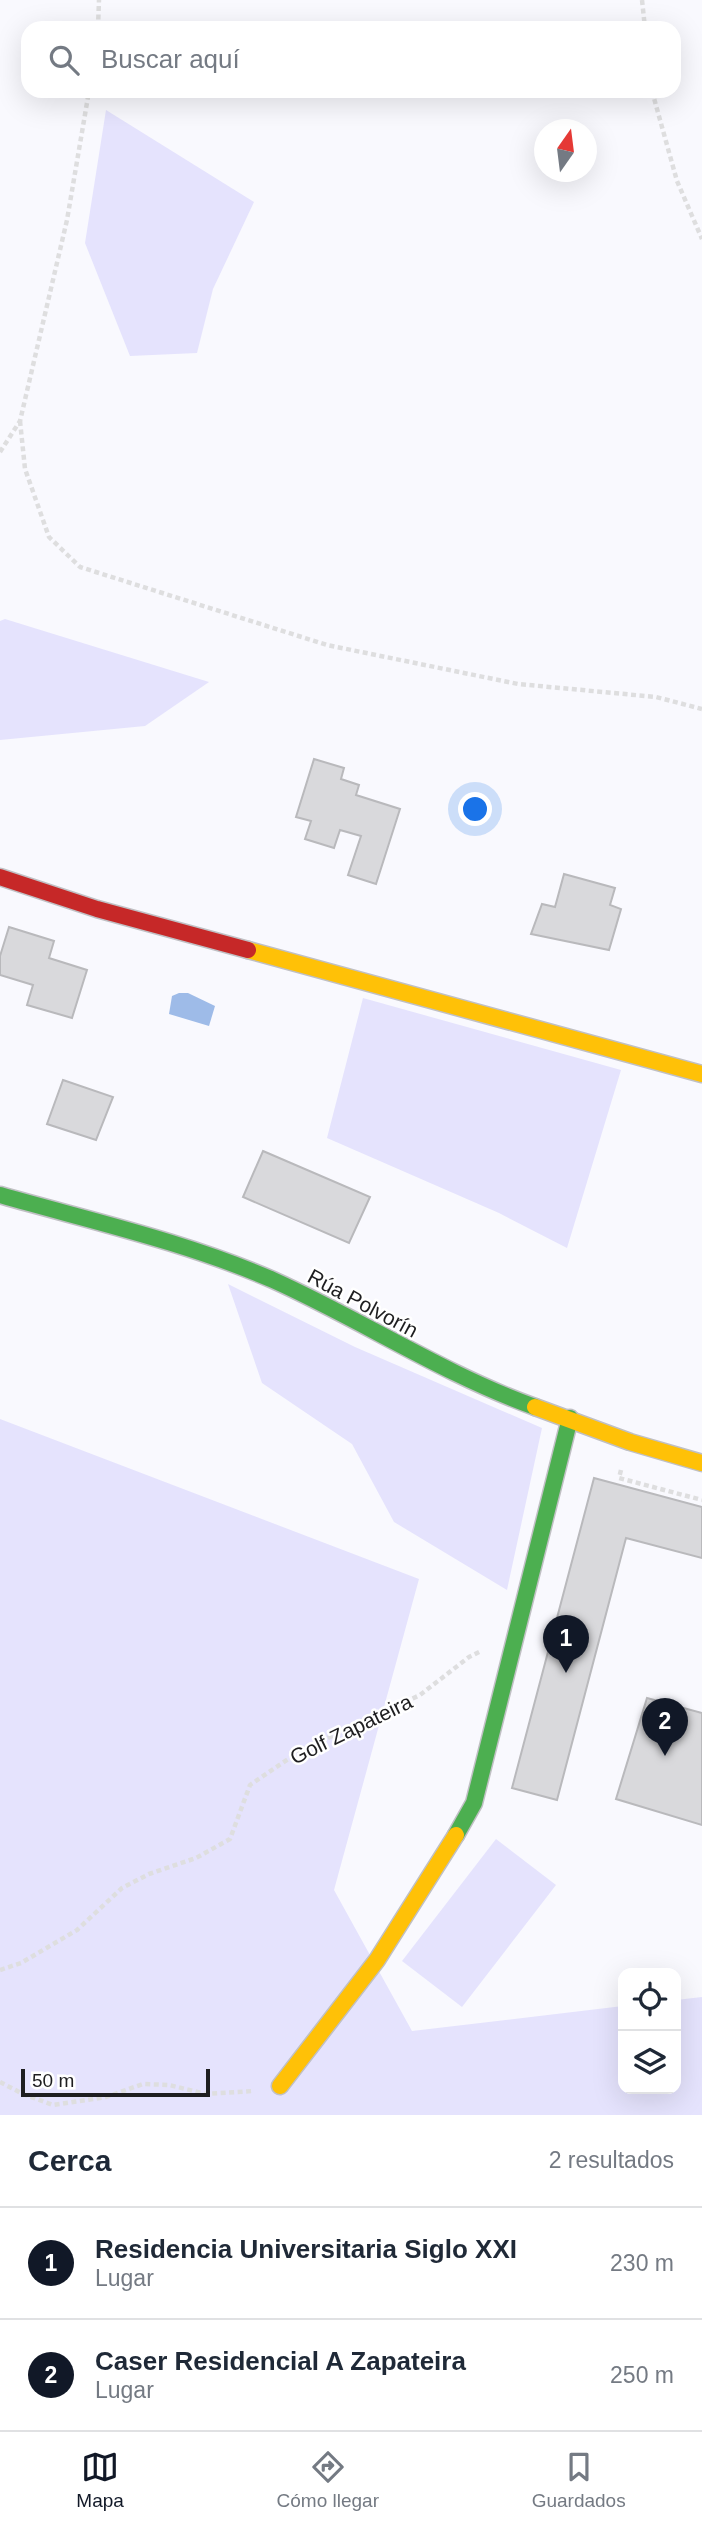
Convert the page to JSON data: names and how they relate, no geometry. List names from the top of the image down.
{
  "streets": {
    "street": ["Rúa Polvorín"],
    "path": ["Golf Zapateira"]
  },
  "scale_bar": "50 m",
  "north": "top",
  "page": {
    "search": "Buscar aquí",
    "pins": ["1", "2"],
    "scale": "50 m",
    "heading": ["Cerca", "2 resultados"],
    "list": [
      {
        "mark": "1",
        "name": "Residencia Universitaria Siglo XXI",
        "note": "Lugar",
        "value": "230 m"
      },
      {
        "mark": "2",
        "name": "Caser Residencial A Zapateira",
        "note": "Lugar",
        "value": "250 m"
      }
    ],
    "nav": ["Mapa", "Cómo llegar", "Guardados"]
  }
}
